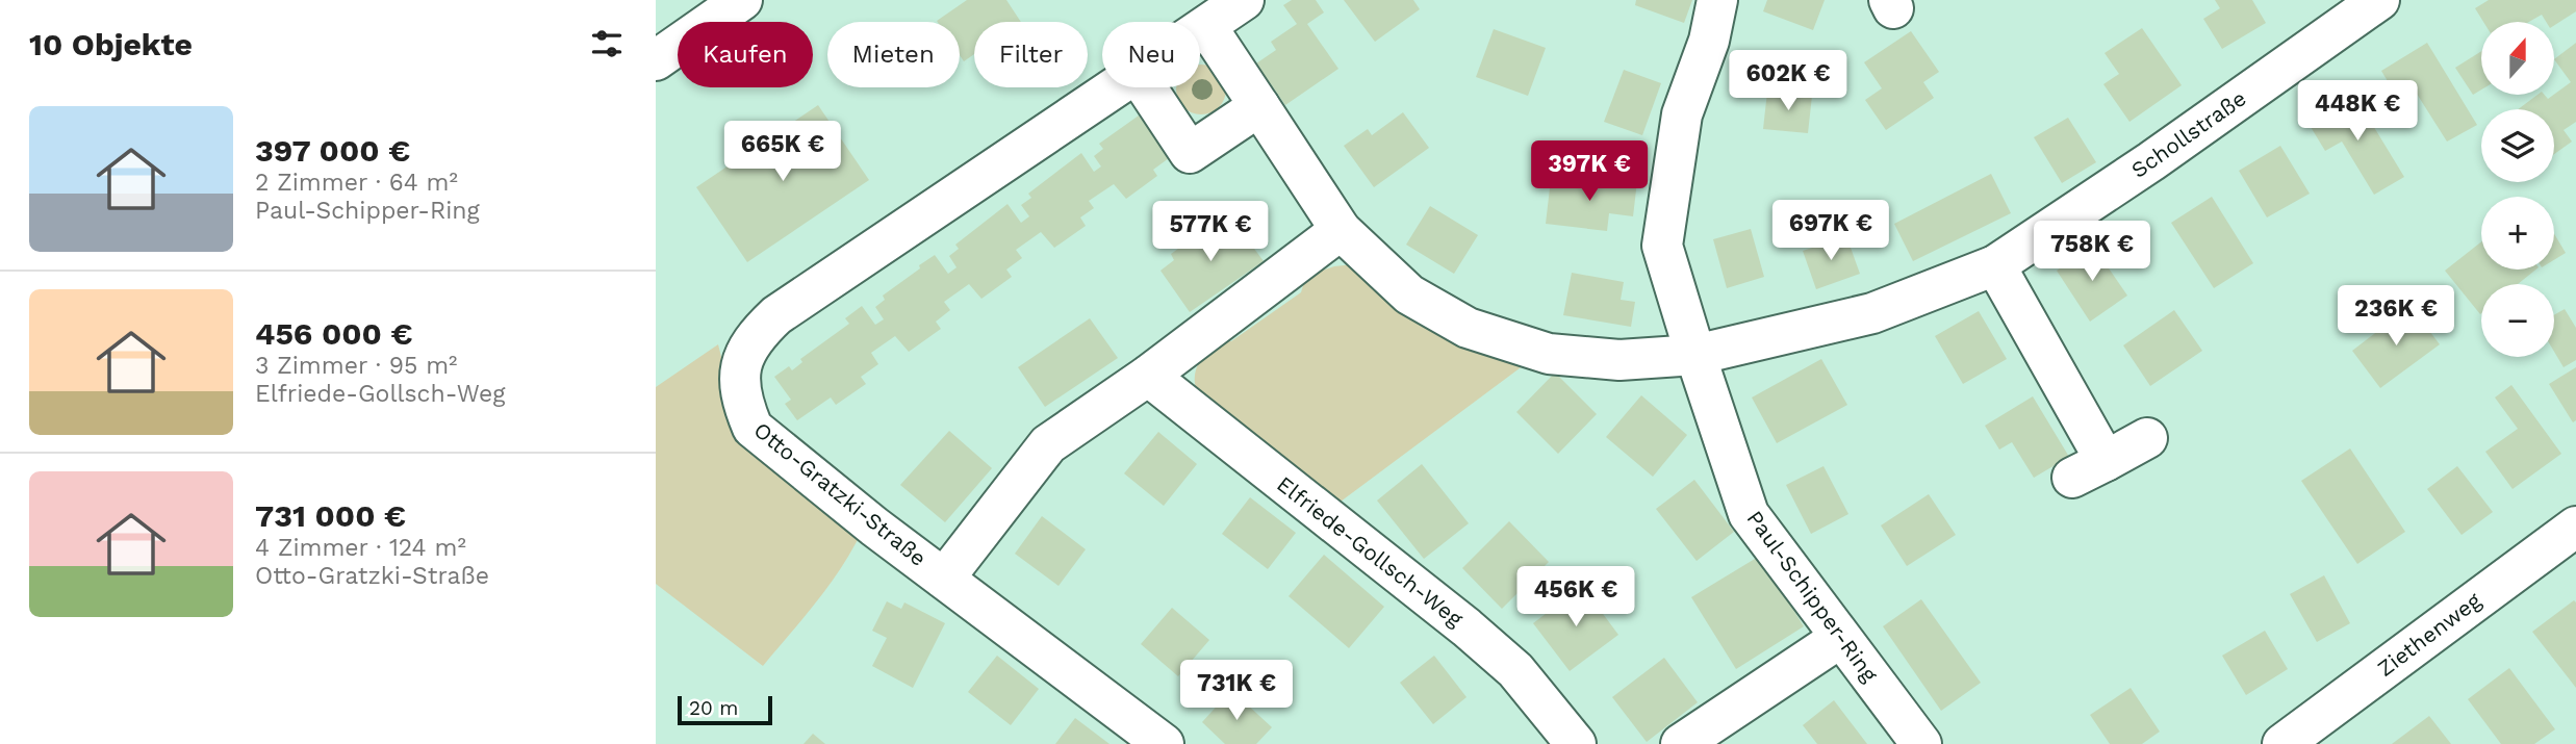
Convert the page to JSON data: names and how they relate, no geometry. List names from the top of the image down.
{
  "streets": {
    "street": [
      "Schollstraße",
      "Otto-Gratzki-Straße",
      "Elfriede-Gollsch-Weg",
      "Paul-Schipper-Ring",
      "Ziethenweg"
    ]
  },
  "crossings": [
    ["Schollstraße", "Paul-Schipper-Ring"]
  ],
  "scale_bar": "20 m",
  "north": "top",
  "page": {
    "heading": "10 Objekte",
    "map_buttons": ["+", "−"],
    "chip": [
      "Kaufen",
      "Mieten",
      "Filter",
      "Neu"
    ],
    "price": [
      "602K €",
      "448K €",
      "665K €",
      "397K €",
      "697K €",
      "577K €",
      "758K €",
      "236K €",
      "456K €",
      "731K €"
    ],
    "list": [
      {
        "name": "397 000 €",
        "note": "2 Zimmer · 64 m² · Paul-Schipper-Ring"
      },
      {
        "name": "456 000 €",
        "note": "3 Zimmer · 95 m² · Elfriede-Gollsch-Weg"
      },
      {
        "name": "731 000 €",
        "note": "4 Zimmer · 124 m² · Otto-Gratzki-Straße"
      }
    ],
    "scale": "20 m"
  }
}
